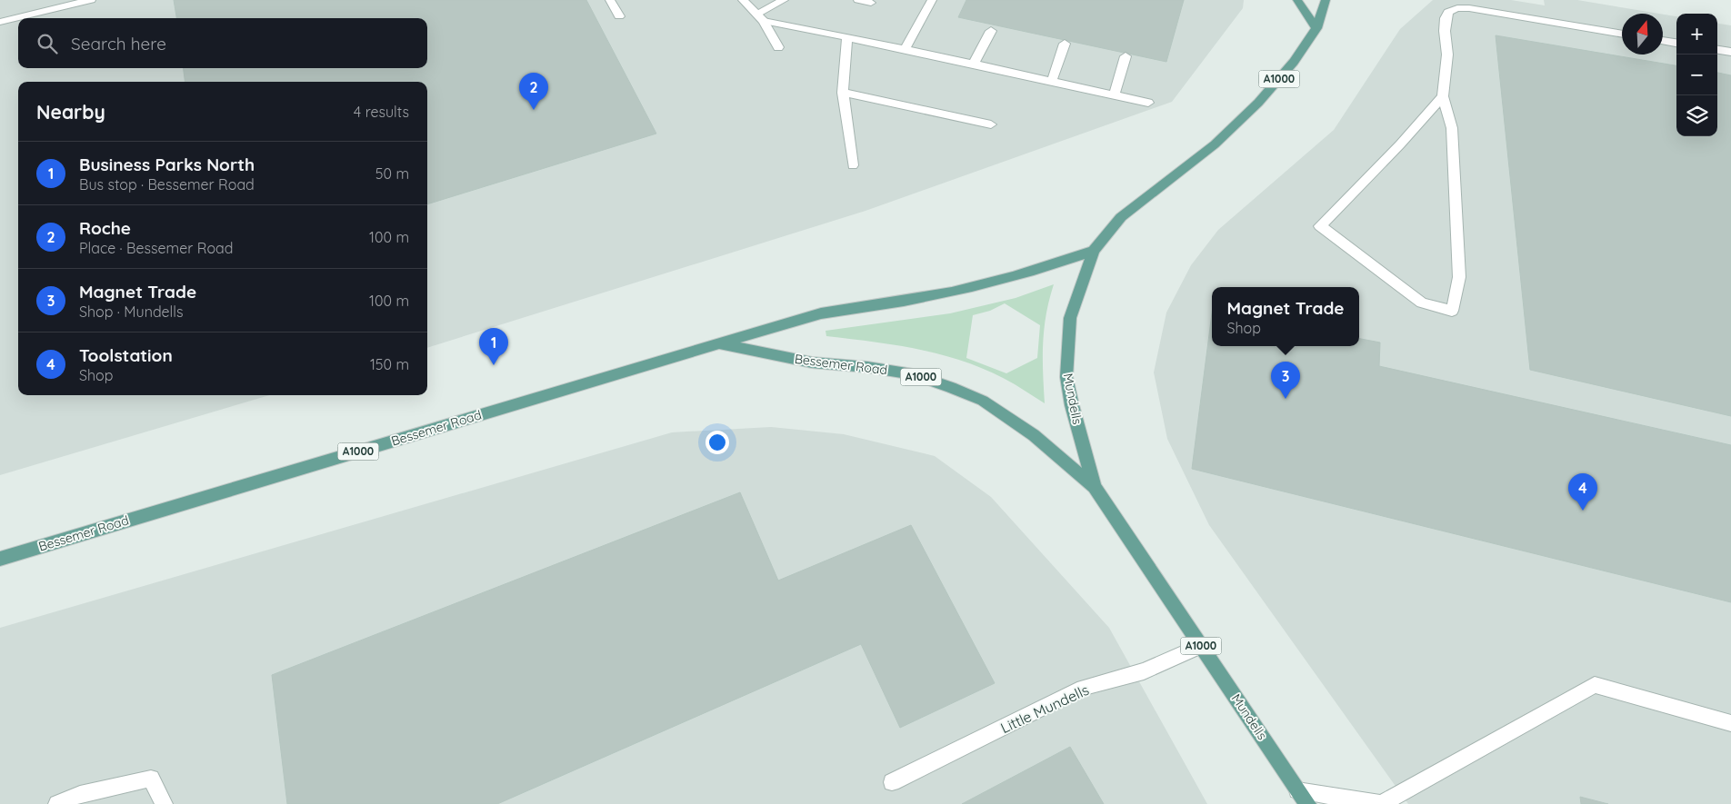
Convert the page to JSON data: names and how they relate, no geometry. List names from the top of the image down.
{
  "streets": {
    "main road": ["A1000", "Bessemer Road", "Mundells"],
    "street": ["Little Mundells"]
  },
  "crossings": [
    ["Bessemer Road", "Mundells"],
    ["Mundells", "Little Mundells"]
  ],
  "north": "top",
  "page": {
    "map_buttons": ["+", "−"],
    "search": "Search here",
    "pins": [
      "2",
      "1",
      "3",
      "4"
    ],
    "heading": ["Nearby", "4 results"],
    "list": [
      {
        "mark": "1",
        "name": "Business Parks North",
        "note": "Bus stop · Bessemer Road",
        "value": "50 m"
      },
      {
        "mark": "2",
        "name": "Roche",
        "note": "Place · Bessemer Road",
        "value": "100 m"
      },
      {
        "mark": "3",
        "name": "Magnet Trade",
        "note": "Shop · Mundells",
        "value": "100 m"
      },
      {
        "mark": "4",
        "name": "Toolstation",
        "note": "Shop",
        "value": "150 m"
      }
    ],
    "popup": ["Magnet Trade", "Shop"]
  }
}
